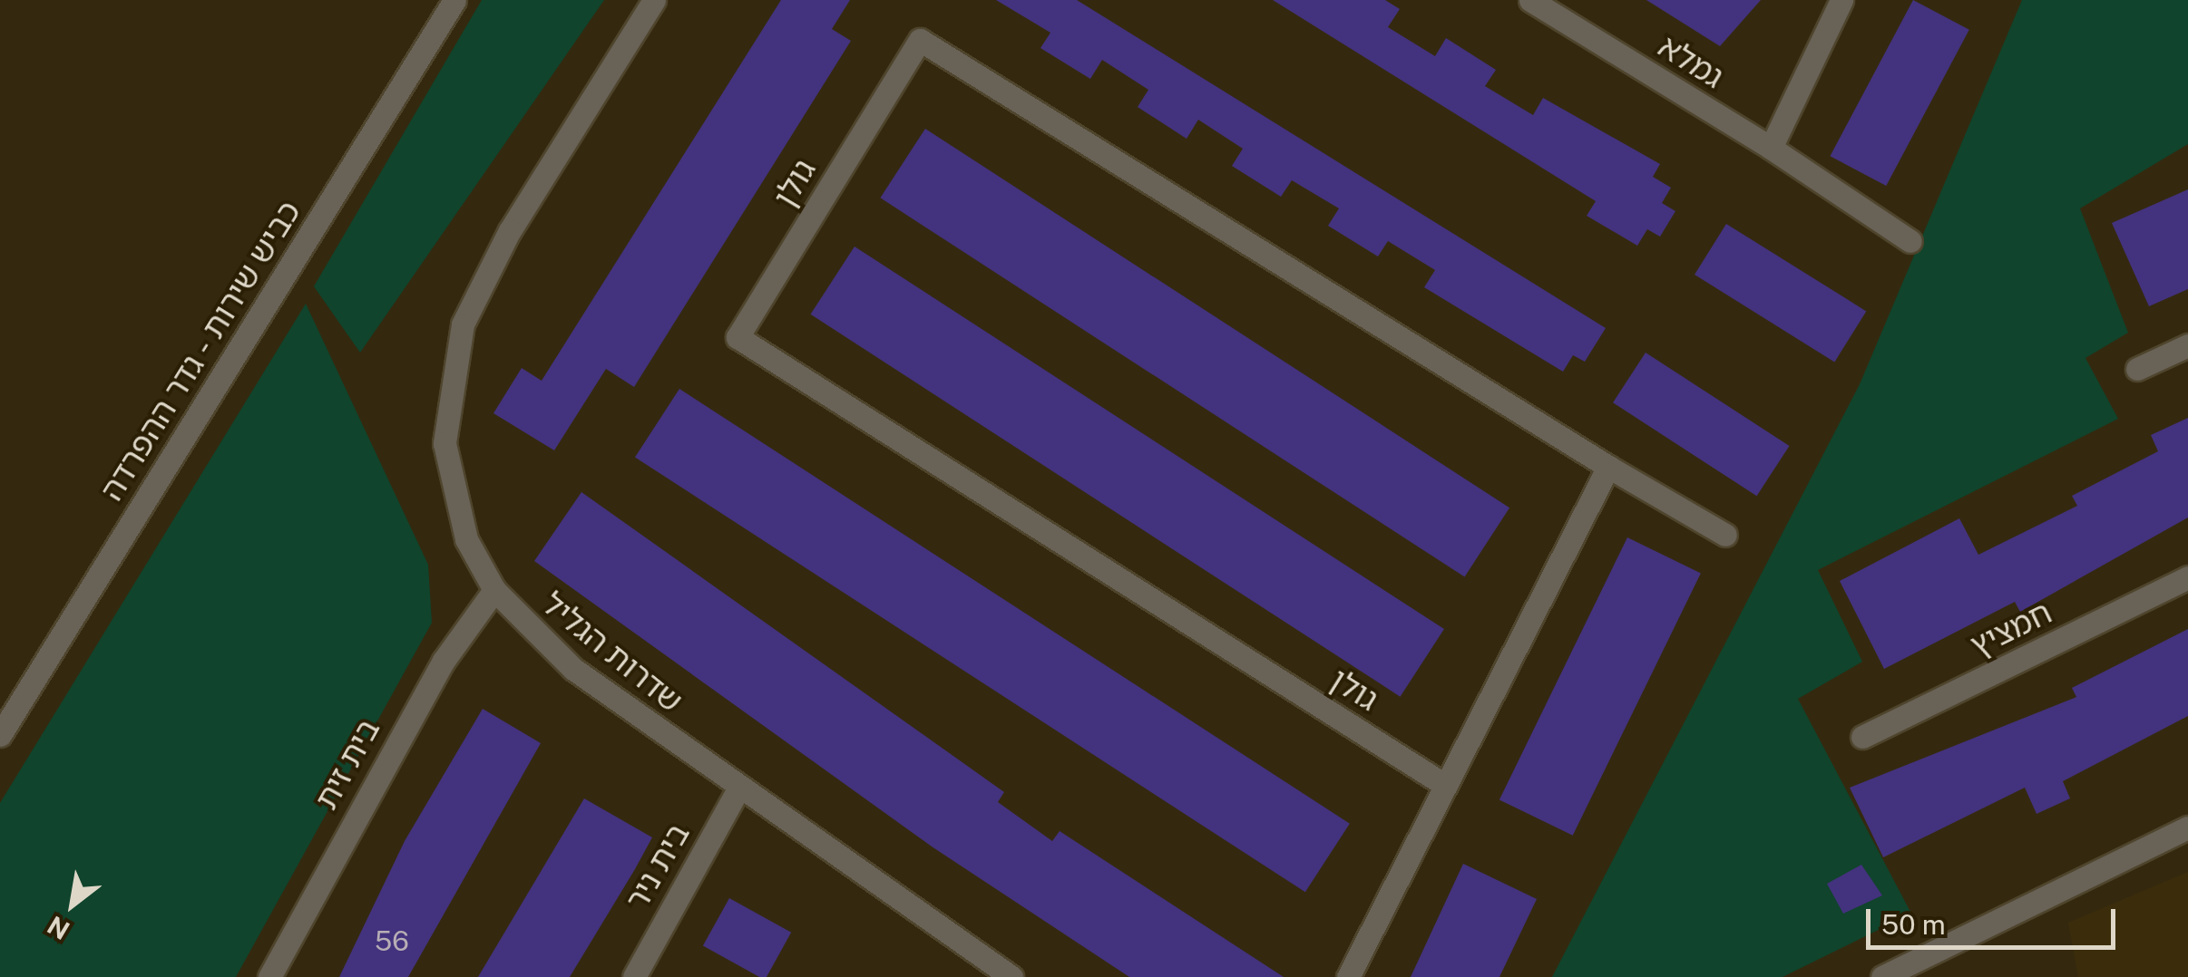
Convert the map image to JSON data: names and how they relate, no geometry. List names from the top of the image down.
{
  "streets": {
    "street": [
      "גמלא",
      "גולן",
      "כביש שירות - גדר ההפרדה",
      "חמציץ",
      "שדרות הגליל",
      "בית זית",
      "בית ניר"
    ]
  },
  "crossings": [
    ["שדרות הגליל", "בית זית"],
    ["שדרות הגליל", "בית ניר"]
  ],
  "house_numbers": ["56"],
  "scale_bar": "50 m",
  "north": "bottom left"
}
